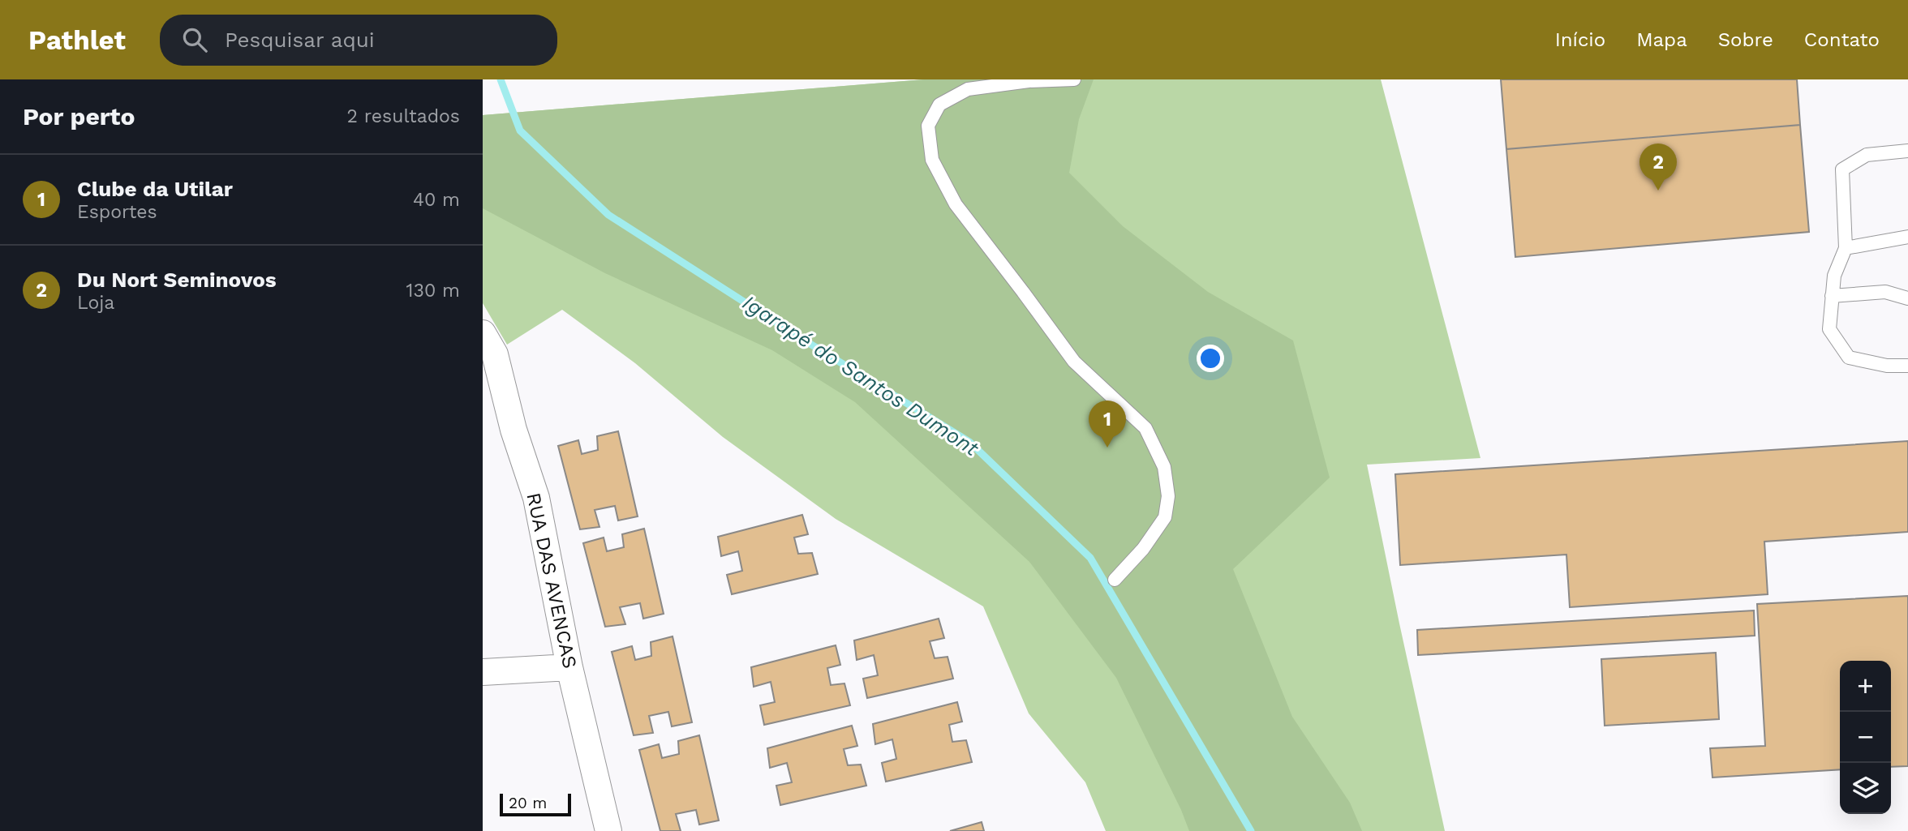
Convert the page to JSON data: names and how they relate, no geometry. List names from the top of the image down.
{
  "streets": {
    "street": ["RUA DAS AVENCAS"]
  },
  "water": ["Igarapé do Santos Dumont"],
  "scale_bar": "20 m",
  "page": {
    "header": "Pathlet",
    "search": "Pesquisar aqui",
    "nav": [
      "Início",
      "Mapa",
      "Sobre",
      "Contato"
    ],
    "heading": ["Por perto", "2 resultados"],
    "pins": ["2", "1"],
    "list": [
      {
        "mark": "1",
        "name": "Clube da Utilar",
        "note": "Esportes",
        "value": "40 m"
      },
      {
        "mark": "2",
        "name": "Du Nort Seminovos",
        "note": "Loja",
        "value": "130 m"
      }
    ],
    "map_buttons": ["+", "−"],
    "scale": "20 m"
  }
}
